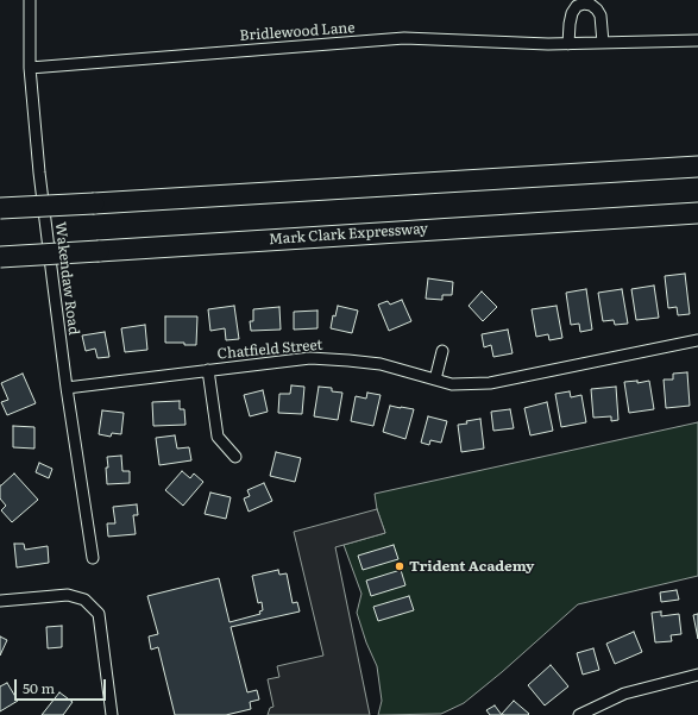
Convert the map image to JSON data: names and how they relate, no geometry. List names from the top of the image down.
{
  "streets": {
    "highway": ["Mark Clark Expressway"],
    "street": ["Bridlewood Lane", "Wakendaw Road", "Chatfield Street"]
  },
  "crossings": [
    ["Bridlewood Lane", "Wakendaw Road"],
    ["Wakendaw Road", "Chatfield Street"]
  ],
  "places": ["Trident Academy"],
  "scale_bar": "50 m"
}
